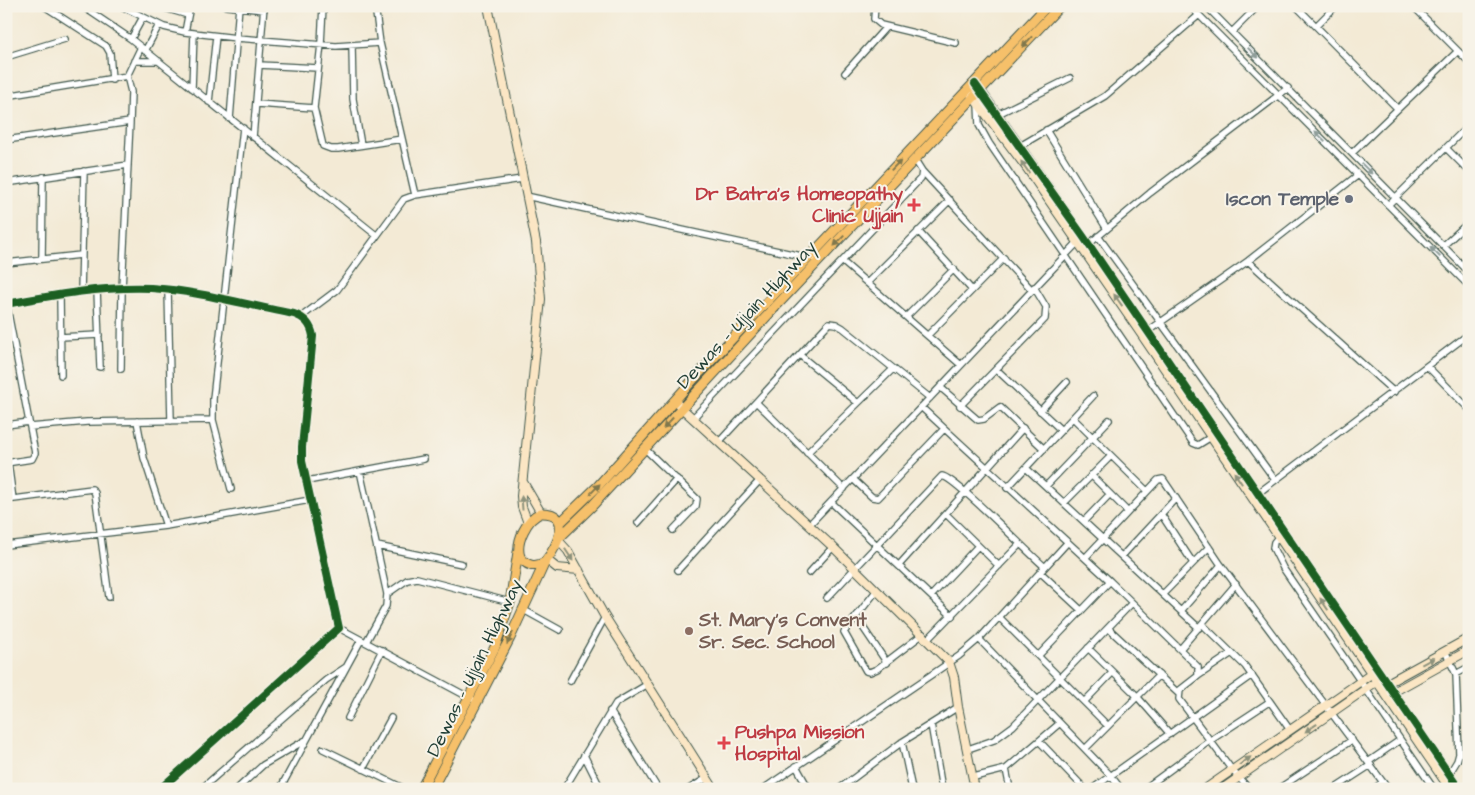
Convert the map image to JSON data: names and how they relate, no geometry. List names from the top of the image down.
{
  "streets": {
    "main road": ["Dewas - Ujjain Highway"]
  },
  "places": {
    "other": ["Iscon Temple", "St. Mary's Convent Sr. Sec. School"],
    "health": ["Dr Batra's Homeopathy Clinic Ujjain", "Pushpa Mission Hospital"]
  }
}
